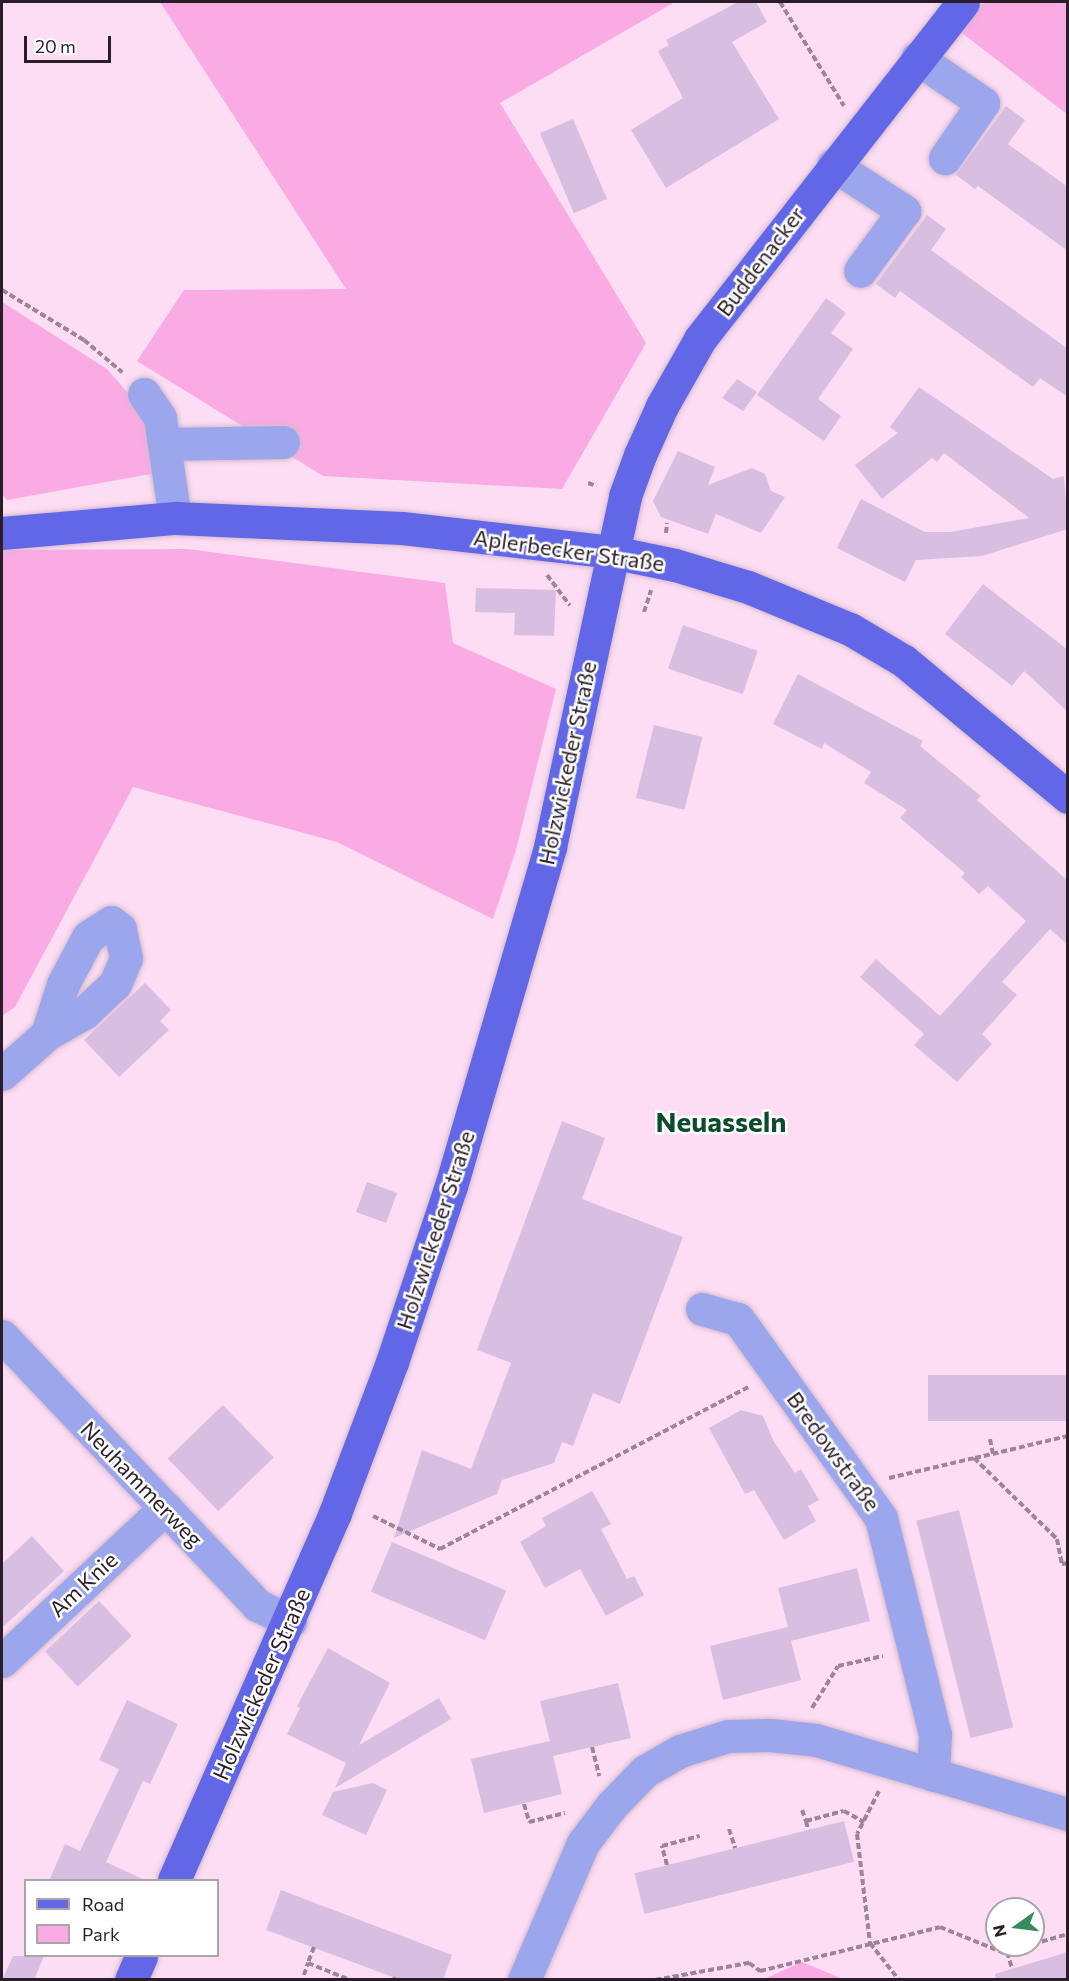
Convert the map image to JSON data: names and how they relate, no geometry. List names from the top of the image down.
{
  "streets": {
    "main road": ["Buddenacker", "Aplerbecker Straße", "Holzwickeder Straße"],
    "street": ["Bredowstraße", "Neuhammerweg", "Am Knie"]
  },
  "crossings": [
    ["Buddenacker", "Aplerbecker Straße"],
    ["Buddenacker", "Holzwickeder Straße"],
    ["Aplerbecker Straße", "Holzwickeder Straße"],
    ["Holzwickeder Straße", "Neuhammerweg"],
    ["Neuhammerweg", "Am Knie"]
  ],
  "districts": ["Neuasseln"],
  "legend": ["Road", "Park"],
  "scale_bar": "20 m",
  "north": "left"
}
